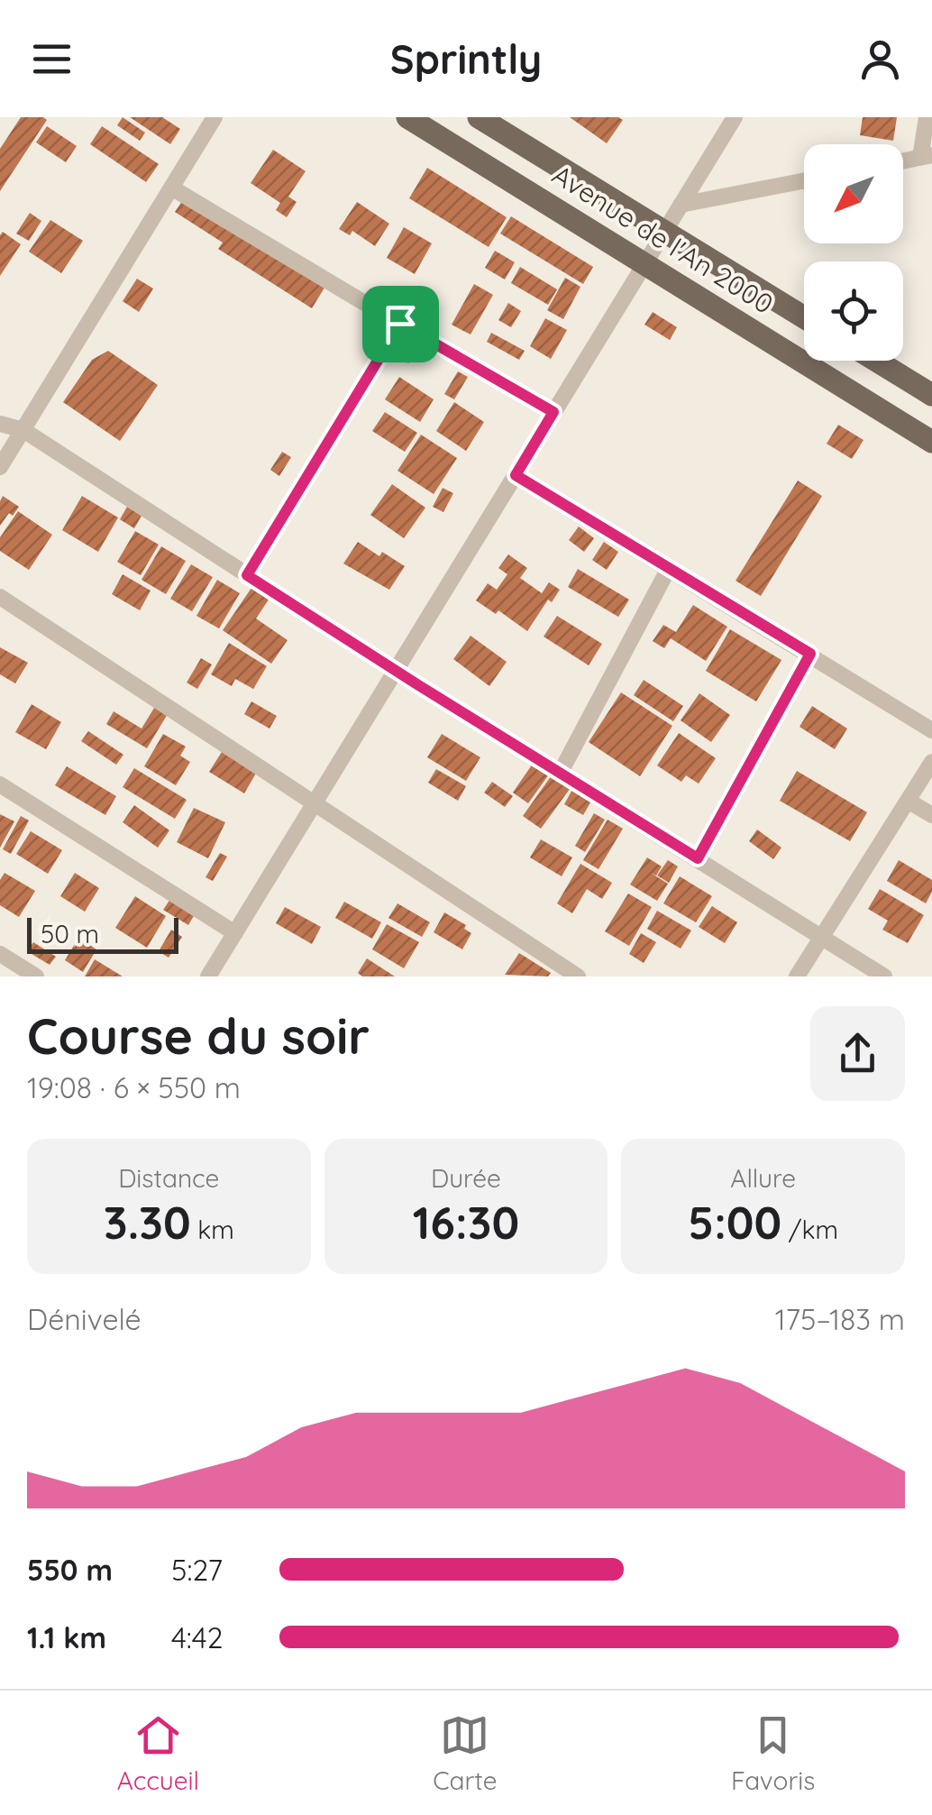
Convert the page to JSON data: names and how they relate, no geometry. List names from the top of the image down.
{
  "streets": {
    "main road": ["Avenue de l'An 2000"]
  },
  "scale_bar": "50 m",
  "north": "bottom left",
  "page": {
    "header": "Sprintly",
    "scale": "50 m",
    "heading": ["Course du soir", "19:08 · 6 × 550 m"],
    "stats": [
      ["Distance", "3.30 km"],
      ["Durée", "16:30"],
      ["Allure", "5:00 /km"]
    ],
    "chart": ["Dénivelé", "175–183 m"],
    "list": [
      {
        "name": "550 m",
        "note": "5:27"
      },
      {
        "name": "1.1 km",
        "note": "4:42"
      }
    ],
    "tabs": ["Accueil", "Carte", "Favoris"]
  }
}
